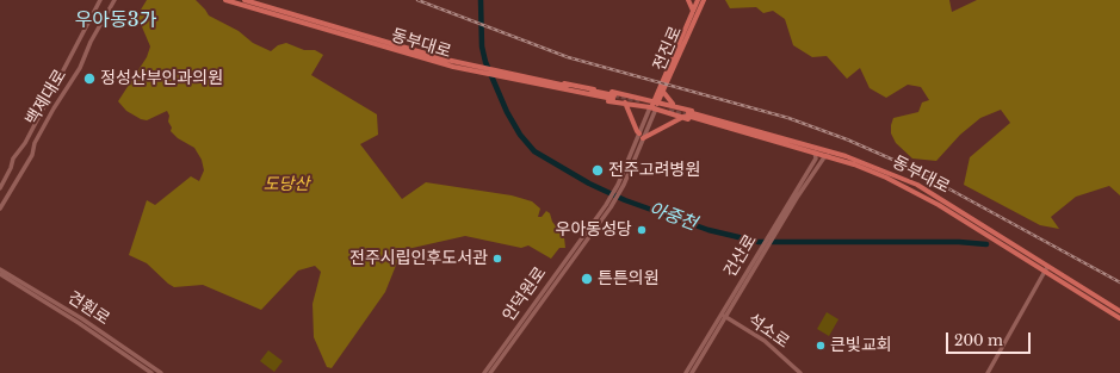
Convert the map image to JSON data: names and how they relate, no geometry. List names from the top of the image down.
{
  "streets": {
    "main road": ["동부대로", "전진로"],
    "street": [
      "백제대로",
      "건산로",
      "안덕원로",
      "견훤로",
      "석소로"
    ]
  },
  "crossings": [
    ["동부대로", "전진로"],
    ["동부대로", "건산로"],
    ["건산로", "석소로"]
  ],
  "districts": ["우아동3가"],
  "water": ["아중천"],
  "parks": ["도당산"],
  "places": [
    "정성산부인과의원",
    "전주고려병원",
    "우아동성당",
    "전주시립인후도서관",
    "튼튼의원",
    "큰빛교회"
  ],
  "scale_bar": "200 m"
}
